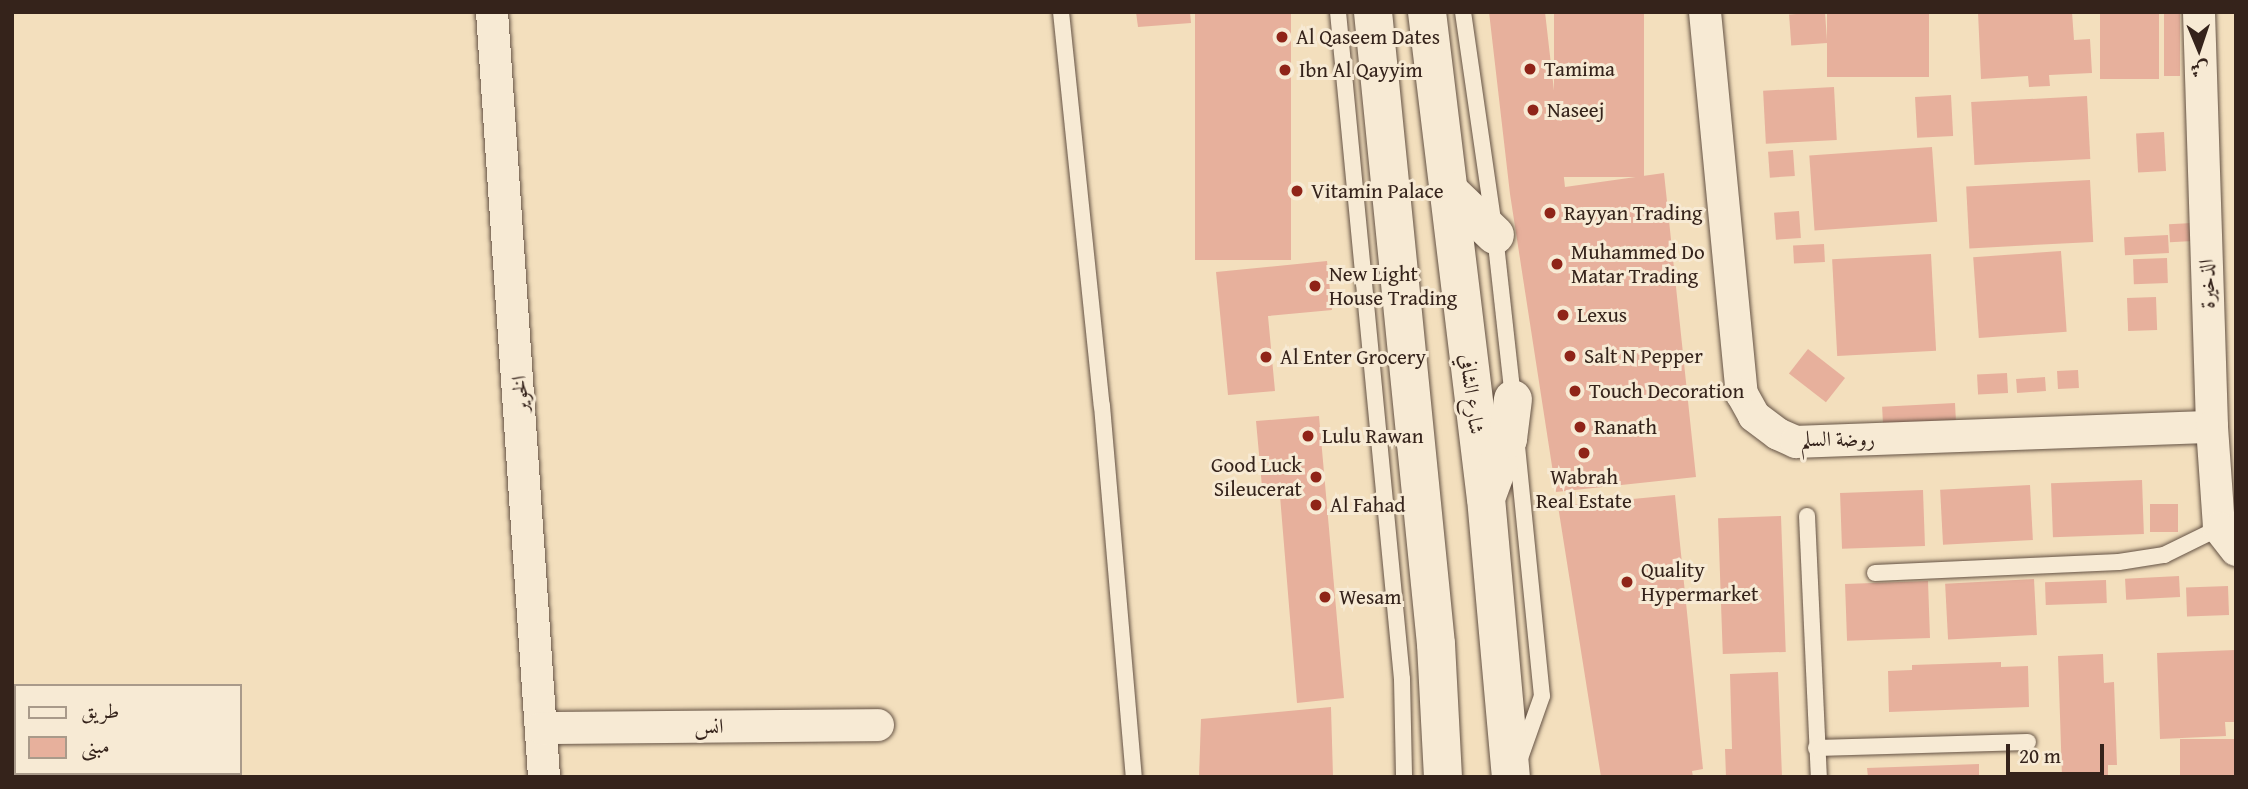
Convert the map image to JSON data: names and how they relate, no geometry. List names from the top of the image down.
{
  "streets": {
    "main road": ["شارع الشافي"],
    "street": [
      "الذخيرة",
      "الخوير",
      "روضة السلم",
      "انس"
    ]
  },
  "crossings": [
    ["الذخيرة", "روضة السلم"],
    ["الخوير", "انس"]
  ],
  "places": [
    "Al Qaseem Dates",
    "Tamima",
    "Ibn Al Qayyim",
    "Naseej",
    "Vitamin Palace",
    "Rayyan Trading",
    "Muhammed Do Matar Trading",
    "New Light House Trading",
    "Lexus",
    "Salt N Pepper",
    "Al Enter Grocery",
    "Touch Decoration",
    "Ranath",
    "Lulu Rawan",
    "Wabrah Real Estate",
    "Good Luck Sileucerat",
    "Al Fahad",
    "Quality Hypermarket",
    "Wesam"
  ],
  "legend": ["طريق", "مبنى"],
  "scale_bar": "20 m",
  "north": "bottom"
}
